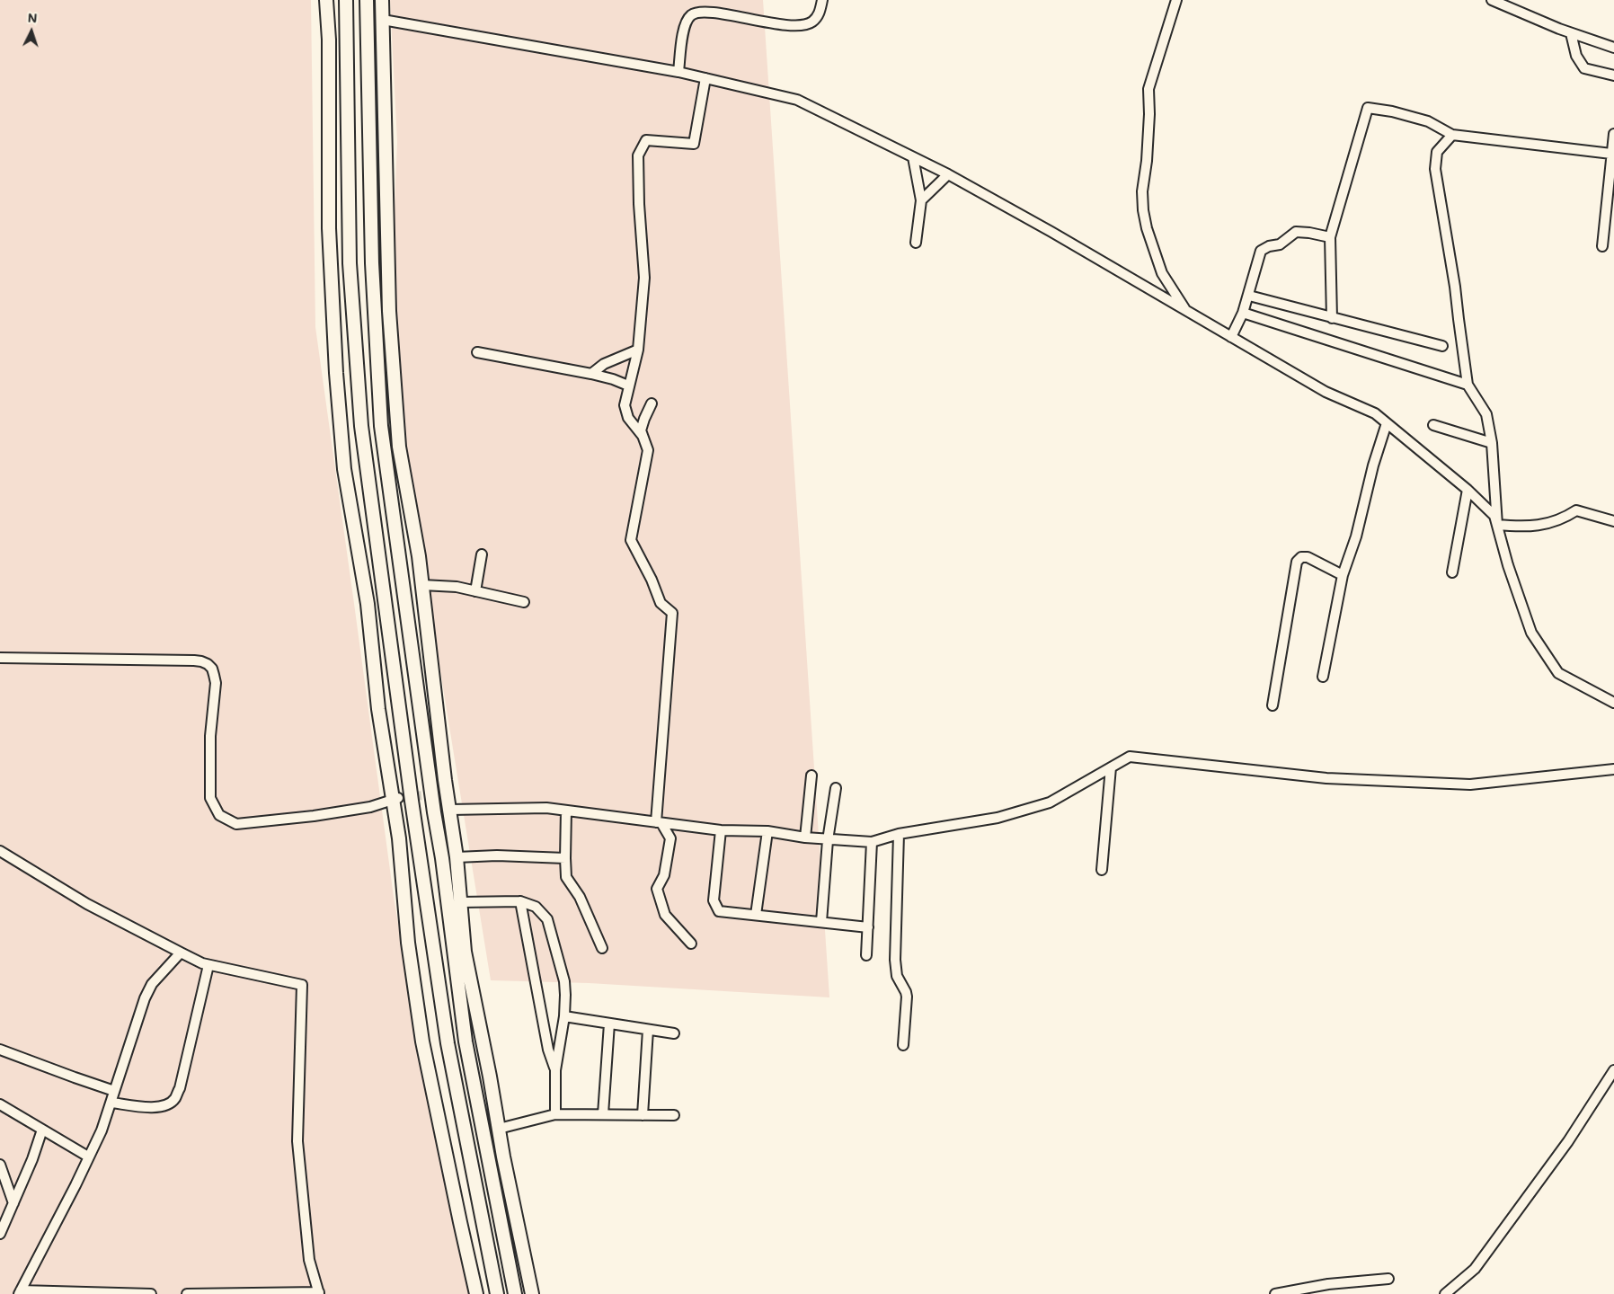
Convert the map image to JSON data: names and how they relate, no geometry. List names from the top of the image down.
{
  "north": "top"
}
